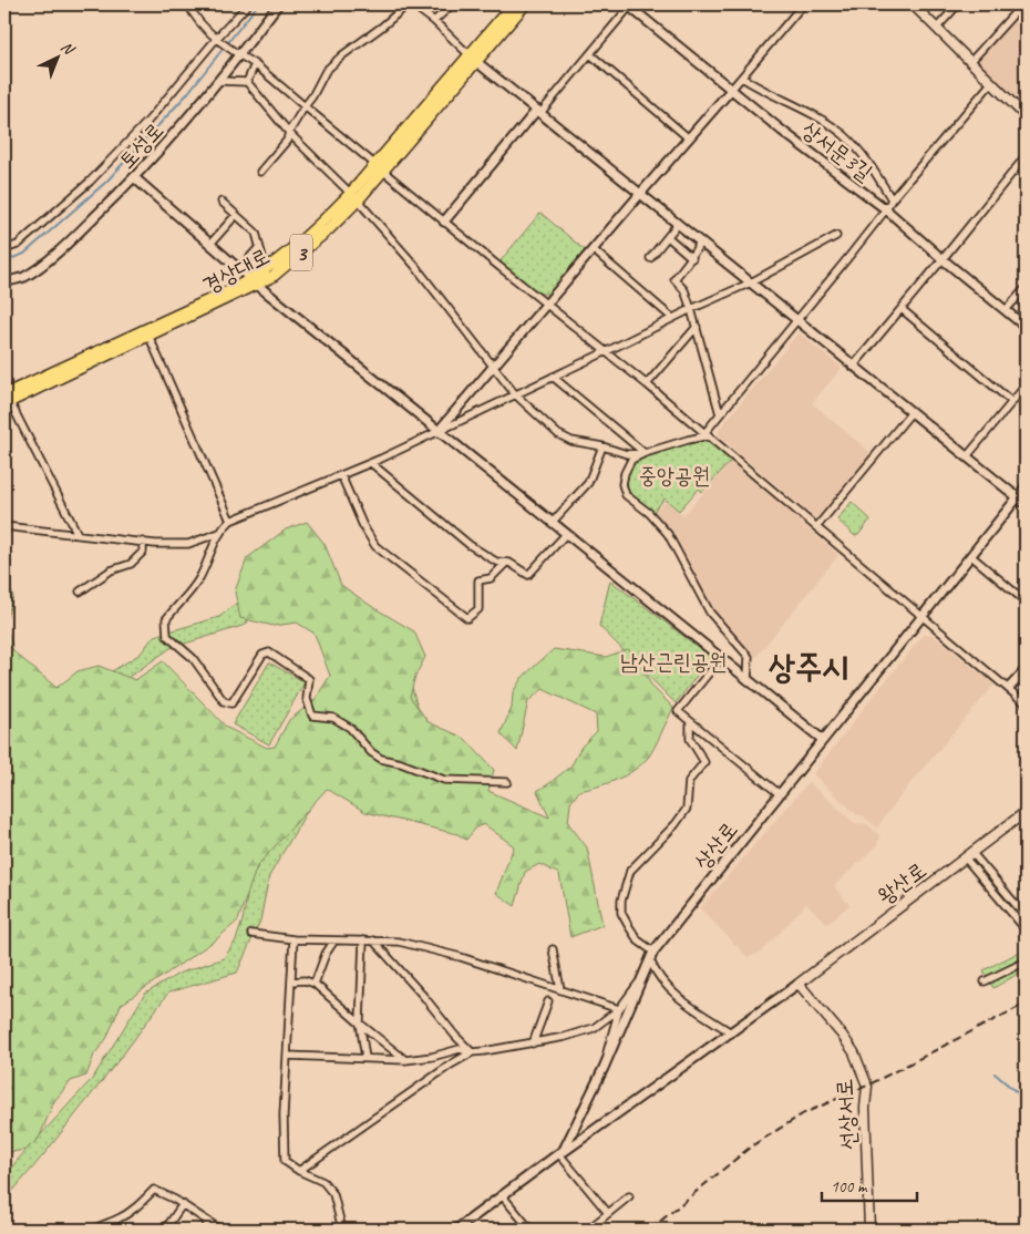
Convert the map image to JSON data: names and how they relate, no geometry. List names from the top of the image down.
{
  "streets": {
    "main road": [
      "3",
      "경상대로",
      "왕산로",
      "선상서로"
    ],
    "street": ["토성로", "상서문3길", "상산로"]
  },
  "crossings": [
    ["왕산로", "선상서로"]
  ],
  "districts": ["상주시"],
  "parks": ["중앙공원", "남산근린공원"],
  "scale_bar": "100 m",
  "north": "top right"
}
